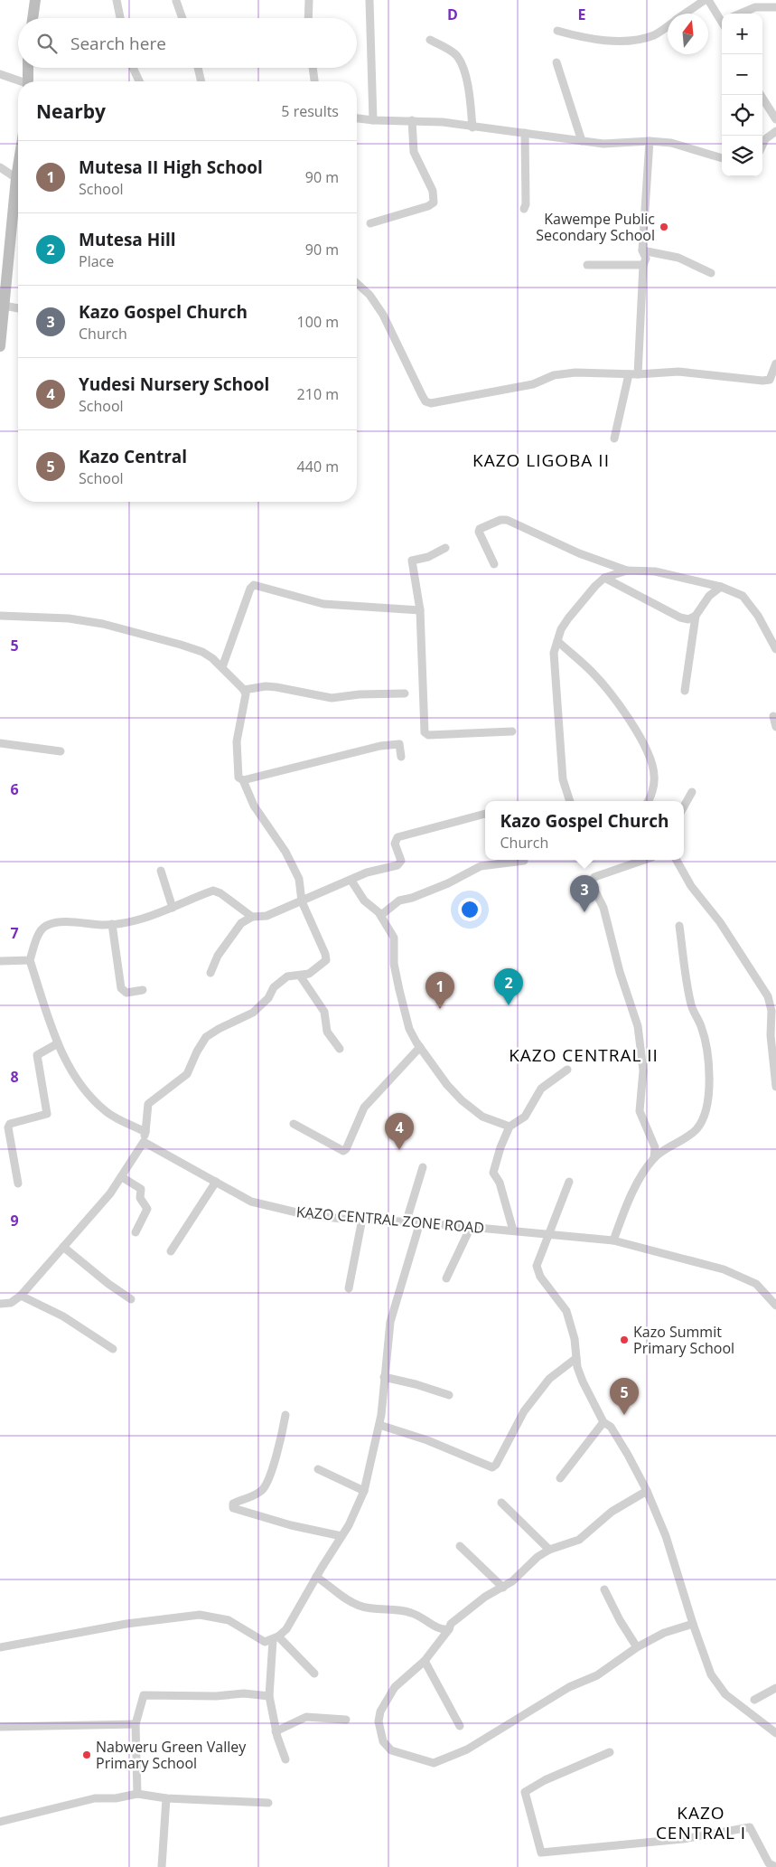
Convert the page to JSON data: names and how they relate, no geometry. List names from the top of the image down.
{
  "streets": {
    "street": ["KAZO CENTRAL ZONE ROAD"]
  },
  "districts": ["KAZO LIGOBA II", "KAZO CENTRAL II", "KAZO CENTRAL I"],
  "places": ["Kawempe Public Secondary School", "Kazo Summit Primary School", "Nabweru Green Valley Primary School"],
  "north": "top",
  "page": {
    "map_buttons": ["+", "−"],
    "search": "Search here",
    "heading": ["Nearby", "5 results"],
    "list": [
      {
        "mark": "1",
        "name": "Mutesa II High School",
        "note": "School",
        "value": "90 m"
      },
      {
        "mark": "2",
        "name": "Mutesa Hill",
        "note": "Place",
        "value": "90 m"
      },
      {
        "mark": "3",
        "name": "Kazo Gospel Church",
        "note": "Church",
        "value": "100 m"
      },
      {
        "mark": "4",
        "name": "Yudesi Nursery School",
        "note": "School",
        "value": "210 m"
      },
      {
        "mark": "5",
        "name": "Kazo Central",
        "note": "School",
        "value": "440 m"
      }
    ],
    "popup": ["Kazo Gospel Church", "Church"],
    "pins": [
      "3",
      "2",
      "1",
      "4",
      "5"
    ]
  },
  "grid": {
    "columns": ["D", "E"],
    "rows": [
      "5",
      "6",
      "7",
      "8",
      "9"
    ]
  }
}
